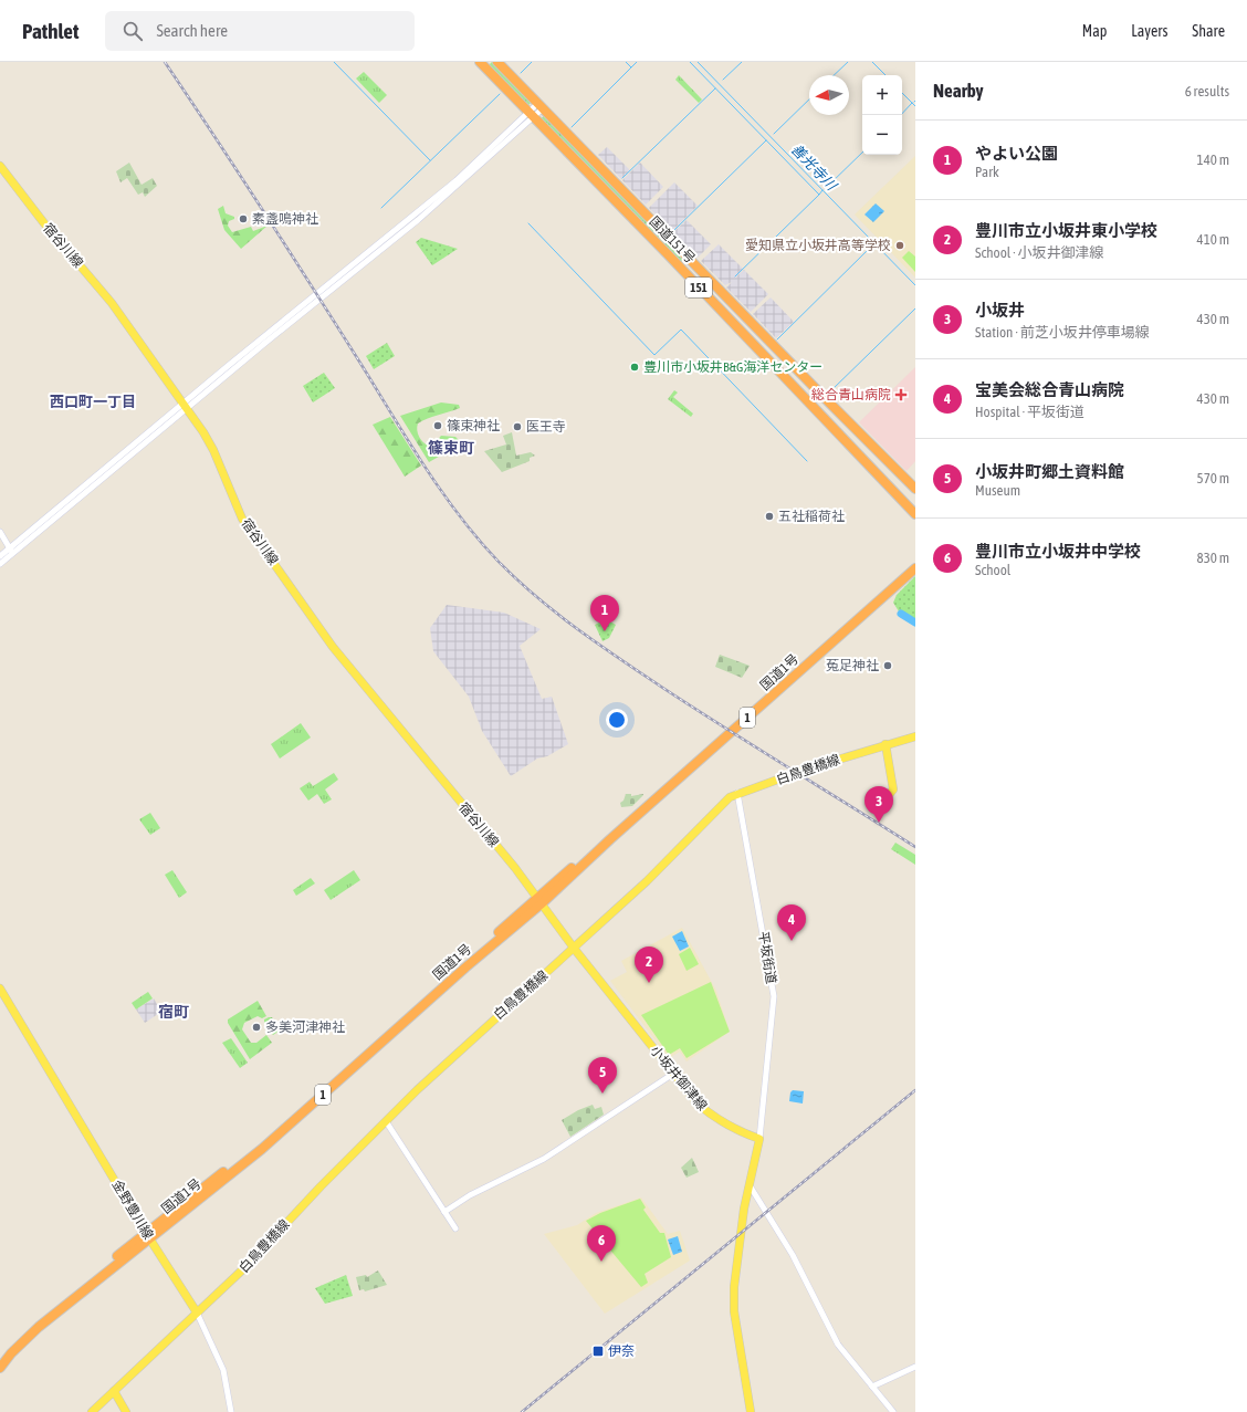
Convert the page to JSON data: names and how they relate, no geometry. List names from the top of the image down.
{
  "streets": {
    "highway": [
      "国道151号",
      "151",
      "国道1号",
      "1"
    ],
    "main road": [
      "宿谷川線",
      "白鳥豊橋線",
      "小坂井御津線",
      "金野豊川線"
    ],
    "street": ["平坂街道"]
  },
  "crossings": [
    ["宿谷川線", "国道1号"],
    ["宿谷川線", "小坂井御津線"],
    ["国道1号", "小坂井御津線"],
    ["国道1号", "金野豊川線"],
    ["白鳥豊橋線", "平坂街道"],
    ["白鳥豊橋線", "小坂井御津線"],
    ["白鳥豊橋線", "金野豊川線"],
    ["平坂街道", "小坂井御津線"]
  ],
  "districts": ["西口町一丁目", "篠束町", "宿町"],
  "water": ["善光寺川"],
  "places": {
    "other": [
      "素盞鳴神社",
      "愛知県立小坂井高等学校",
      "豊川市小坂井B&G海洋センター",
      "篠束神社",
      "医王寺",
      "五社稲荷社",
      "菟足神社",
      "多美河津神社"
    ],
    "health": ["総合青山病院"],
    "transit": ["伊奈"]
  },
  "north": "left",
  "page": {
    "header": "Pathlet",
    "search": "Search here",
    "nav": ["Map", "Layers", "Share"],
    "heading": ["Nearby", "6 results"],
    "map_buttons": ["+", "−"],
    "list": [
      {
        "mark": "1",
        "name": "やよい公園",
        "note": "Park",
        "value": "140 m"
      },
      {
        "mark": "2",
        "name": "豊川市立小坂井東小学校",
        "note": "School · 小坂井御津線",
        "value": "410 m"
      },
      {
        "mark": "3",
        "name": "小坂井",
        "note": "Station · 前芝小坂井停車場線",
        "value": "430 m"
      },
      {
        "mark": "4",
        "name": "宝美会総合青山病院",
        "note": "Hospital · 平坂街道",
        "value": "430 m"
      },
      {
        "mark": "5",
        "name": "小坂井町郷土資料館",
        "note": "Museum",
        "value": "570 m"
      },
      {
        "mark": "6",
        "name": "豊川市立小坂井中学校",
        "note": "School",
        "value": "830 m"
      }
    ],
    "pins": [
      "1",
      "3",
      "4",
      "2",
      "5",
      "6"
    ]
  }
}
